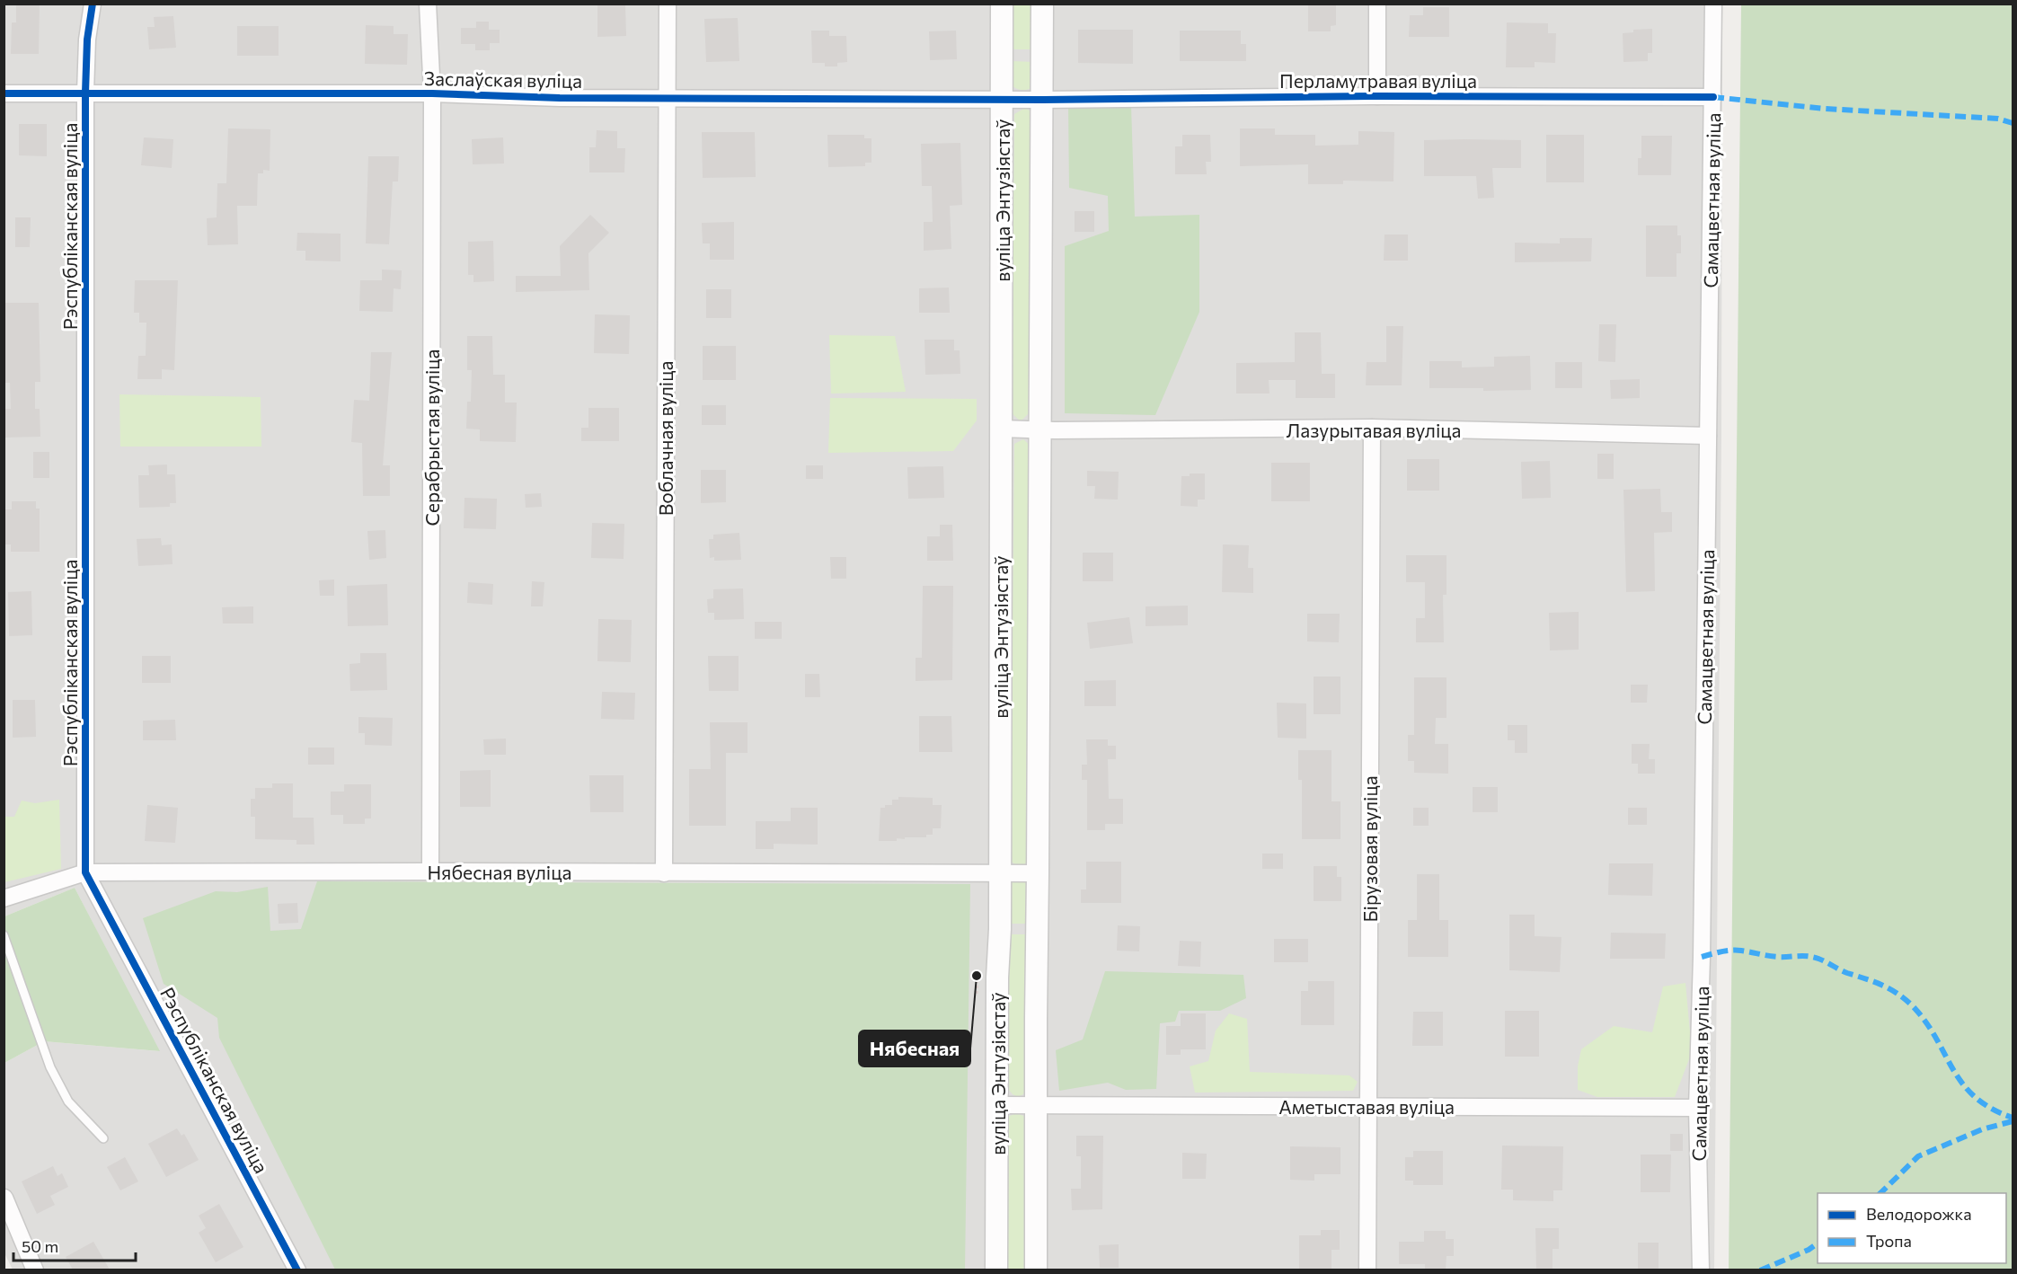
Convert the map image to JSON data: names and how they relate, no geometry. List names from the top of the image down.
{
  "streets": {
    "street": [
      "Заслаўская вуліца",
      "Перламутравая вуліца",
      "вуліца Энтузіястаў",
      "Самацветная вуліца",
      "Рэспубліканская вуліца",
      "Лазурытавая вуліца",
      "Серабрыстая вуліца",
      "Воблачная вуліца",
      "Бірузовая вуліца",
      "Нябесная вуліца",
      "Аметыставая вуліца"
    ]
  },
  "crossings": [
    ["Заслаўская вуліца", "Перламутравая вуліца"],
    ["Заслаўская вуліца", "вуліца Энтузіястаў"],
    ["Заслаўская вуліца", "Рэспубліканская вуліца"],
    ["Заслаўская вуліца", "Серабрыстая вуліца"],
    ["Заслаўская вуліца", "Воблачная вуліца"],
    ["Перламутравая вуліца", "вуліца Энтузіястаў"],
    ["Перламутравая вуліца", "Самацветная вуліца"],
    ["вуліца Энтузіястаў", "Лазурытавая вуліца"],
    ["вуліца Энтузіястаў", "Нябесная вуліца"],
    ["вуліца Энтузіястаў", "Аметыставая вуліца"],
    ["Самацветная вуліца", "Лазурытавая вуліца"],
    ["Самацветная вуліца", "Аметыставая вуліца"],
    ["Рэспубліканская вуліца", "Нябесная вуліца"],
    ["Лазурытавая вуліца", "Бірузовая вуліца"],
    ["Серабрыстая вуліца", "Нябесная вуліца"],
    ["Воблачная вуліца", "Нябесная вуліца"],
    ["Бірузовая вуліца", "Аметыставая вуліца"]
  ],
  "places": ["Нябесная"],
  "legend": ["Велодорожка", "Тропа"],
  "scale_bar": "50 m"
}
